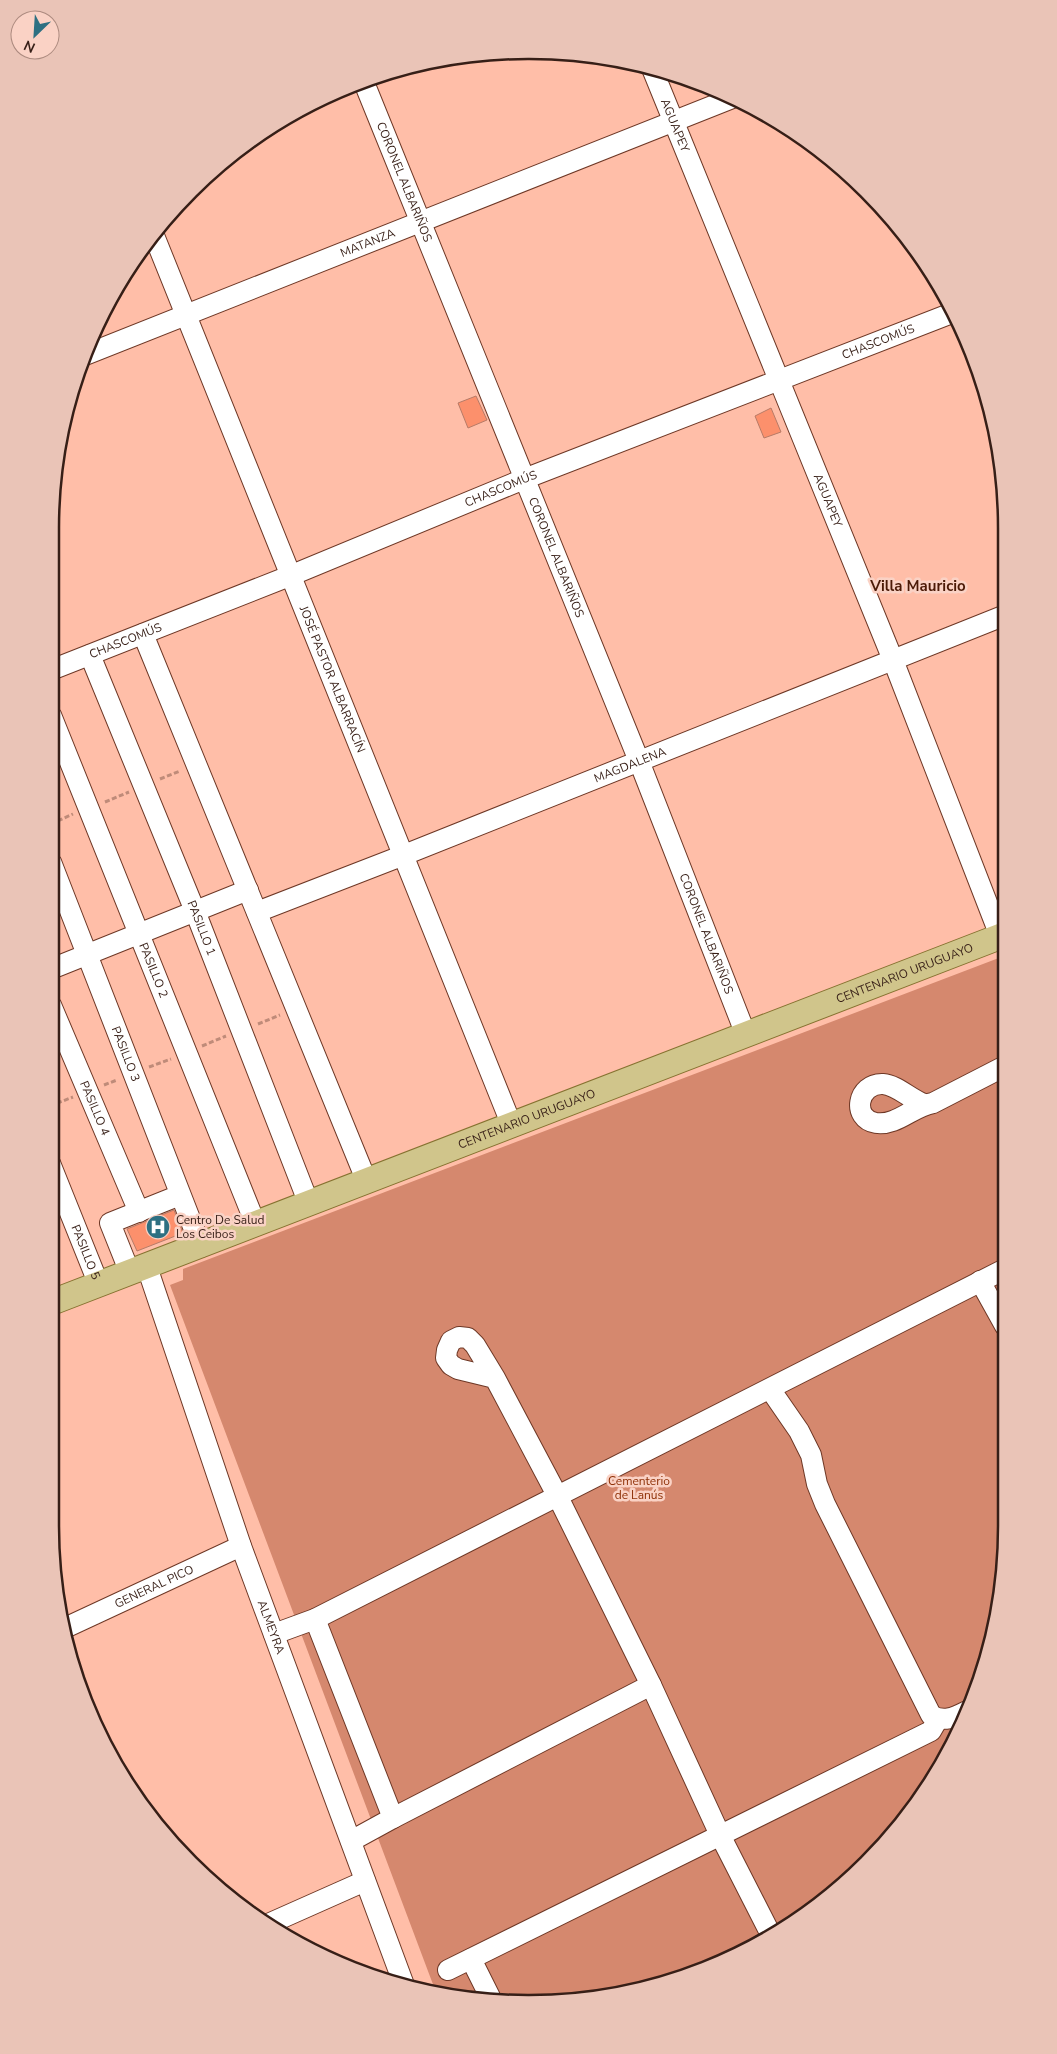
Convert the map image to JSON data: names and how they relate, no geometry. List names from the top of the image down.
{
  "streets": {
    "main road": ["CENTENARIO URUGUAYO"],
    "street": [
      "AGUAPEY",
      "CORONEL ALBARIÑOS",
      "MATANZA",
      "CHASCOMÚS",
      "JOSÉ PASTOR ALBARRACÍN",
      "MAGDALENA",
      "PASILLO 1",
      "PASILLO 2",
      "PASILLO 3",
      "PASILLO 4",
      "PASILLO 5",
      "GENERAL PICO",
      "ALMEYRA"
    ]
  },
  "crossings": [
    ["AGUAPEY", "MATANZA"],
    ["AGUAPEY", "CHASCOMÚS"],
    ["AGUAPEY", "MAGDALENA"],
    ["CORONEL ALBARIÑOS", "MATANZA"],
    ["CORONEL ALBARIÑOS", "CHASCOMÚS"],
    ["CORONEL ALBARIÑOS", "MAGDALENA"],
    ["CORONEL ALBARIÑOS", "CENTENARIO URUGUAYO"],
    ["MATANZA", "JOSÉ PASTOR ALBARRACÍN"],
    ["CHASCOMÚS", "JOSÉ PASTOR ALBARRACÍN"],
    ["CHASCOMÚS", "PASILLO 1"],
    ["JOSÉ PASTOR ALBARRACÍN", "MAGDALENA"],
    ["JOSÉ PASTOR ALBARRACÍN", "CENTENARIO URUGUAYO"],
    ["PASILLO 1", "CENTENARIO URUGUAYO"],
    ["PASILLO 2", "CENTENARIO URUGUAYO"],
    ["CENTENARIO URUGUAYO", "PASILLO 3"],
    ["CENTENARIO URUGUAYO", "PASILLO 5"],
    ["CENTENARIO URUGUAYO", "ALMEYRA"],
    ["PASILLO 4", "ALMEYRA"],
    ["GENERAL PICO", "ALMEYRA"]
  ],
  "districts": ["Villa Mauricio"],
  "parks": ["Cementerio de Lanús"],
  "places": {
    "hospital": ["Centro De Salud Los Ceibos"]
  },
  "north": "bottom left"
}
